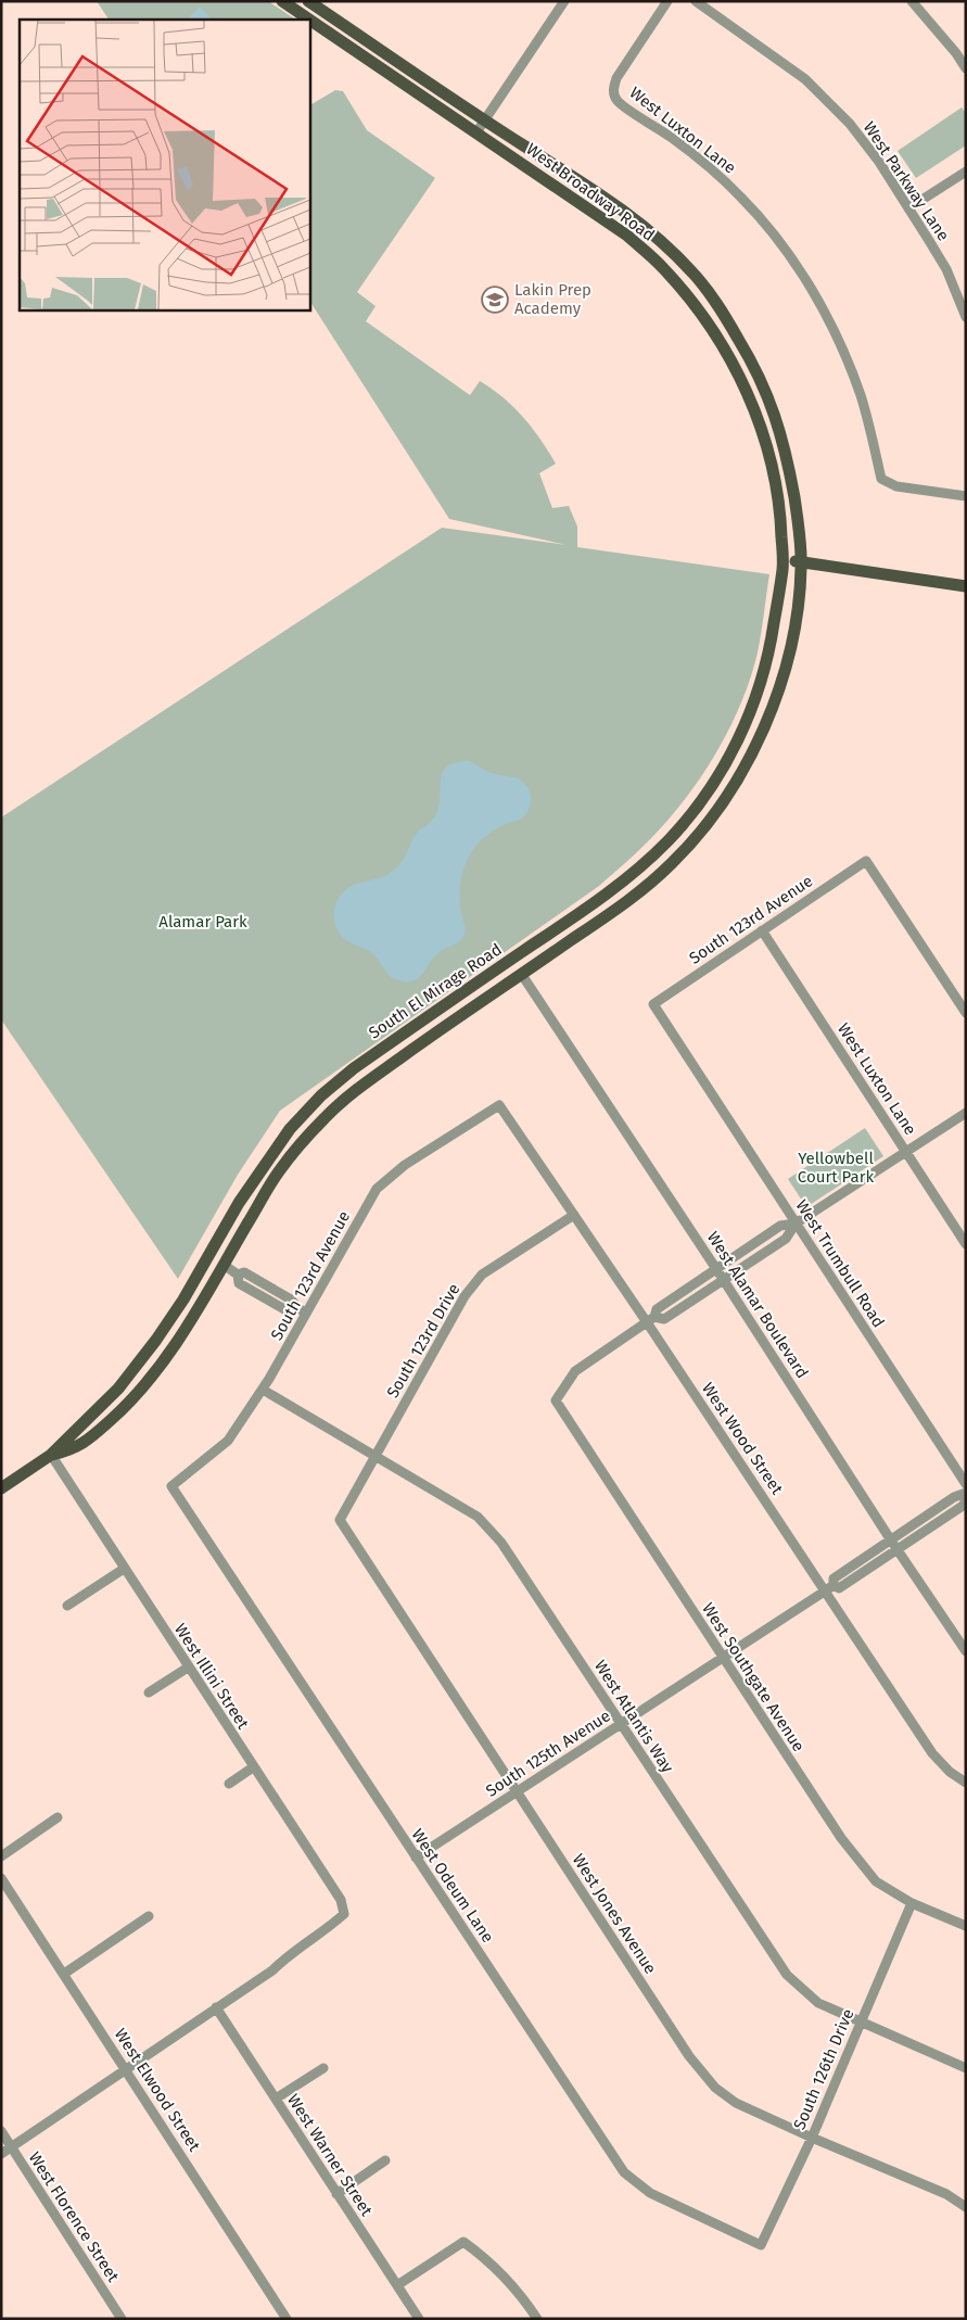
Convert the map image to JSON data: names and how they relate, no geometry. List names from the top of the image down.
{
  "streets": {
    "main road": ["West Broadway Road", "South El Mirage Road"],
    "street": [
      "West Luxton Lane",
      "West Parkway Lane",
      "South 123rd Avenue",
      "West Trumbull Road",
      "West Alamar Boulevard",
      "South 123rd Drive",
      "West Wood Street",
      "West Illini Street",
      "West Southgate Avenue",
      "West Atlantis Way",
      "South 125th Avenue",
      "West Odeum Lane",
      "West Jones Avenue",
      "South 126th Drive",
      "West Elwood Street",
      "West Warner Street",
      "West Florence Street"
    ]
  },
  "crossings": [
    ["West Luxton Lane", "South 123rd Avenue"],
    ["West Broadway Road", "South El Mirage Road"],
    ["South 123rd Avenue", "West Trumbull Road"],
    ["South 123rd Avenue", "West Wood Street"],
    ["South 123rd Avenue", "West Atlantis Way"],
    ["South 123rd Avenue", "West Odeum Lane"],
    ["South El Mirage Road", "West Alamar Boulevard"],
    ["South El Mirage Road", "West Illini Street"],
    ["West Alamar Boulevard", "South 125th Avenue"],
    ["South 123rd Drive", "West Wood Street"],
    ["South 123rd Drive", "West Atlantis Way"],
    ["South 123rd Drive", "West Jones Avenue"],
    ["West Wood Street", "West Southgate Avenue"],
    ["West Wood Street", "South 125th Avenue"],
    ["West Illini Street", "West Warner Street"],
    ["West Southgate Avenue", "South 125th Avenue"],
    ["West Southgate Avenue", "South 126th Drive"],
    ["West Atlantis Way", "South 125th Avenue"],
    ["West Atlantis Way", "South 126th Drive"],
    ["South 125th Avenue", "West Odeum Lane"],
    ["South 125th Avenue", "West Jones Avenue"],
    ["West Odeum Lane", "South 126th Drive"],
    ["West Jones Avenue", "South 126th Drive"]
  ],
  "parks": ["Alamar Park", "Yellowbell Court Park"],
  "places": {
    "school or university": ["Lakin Prep Academy"]
  }
}
